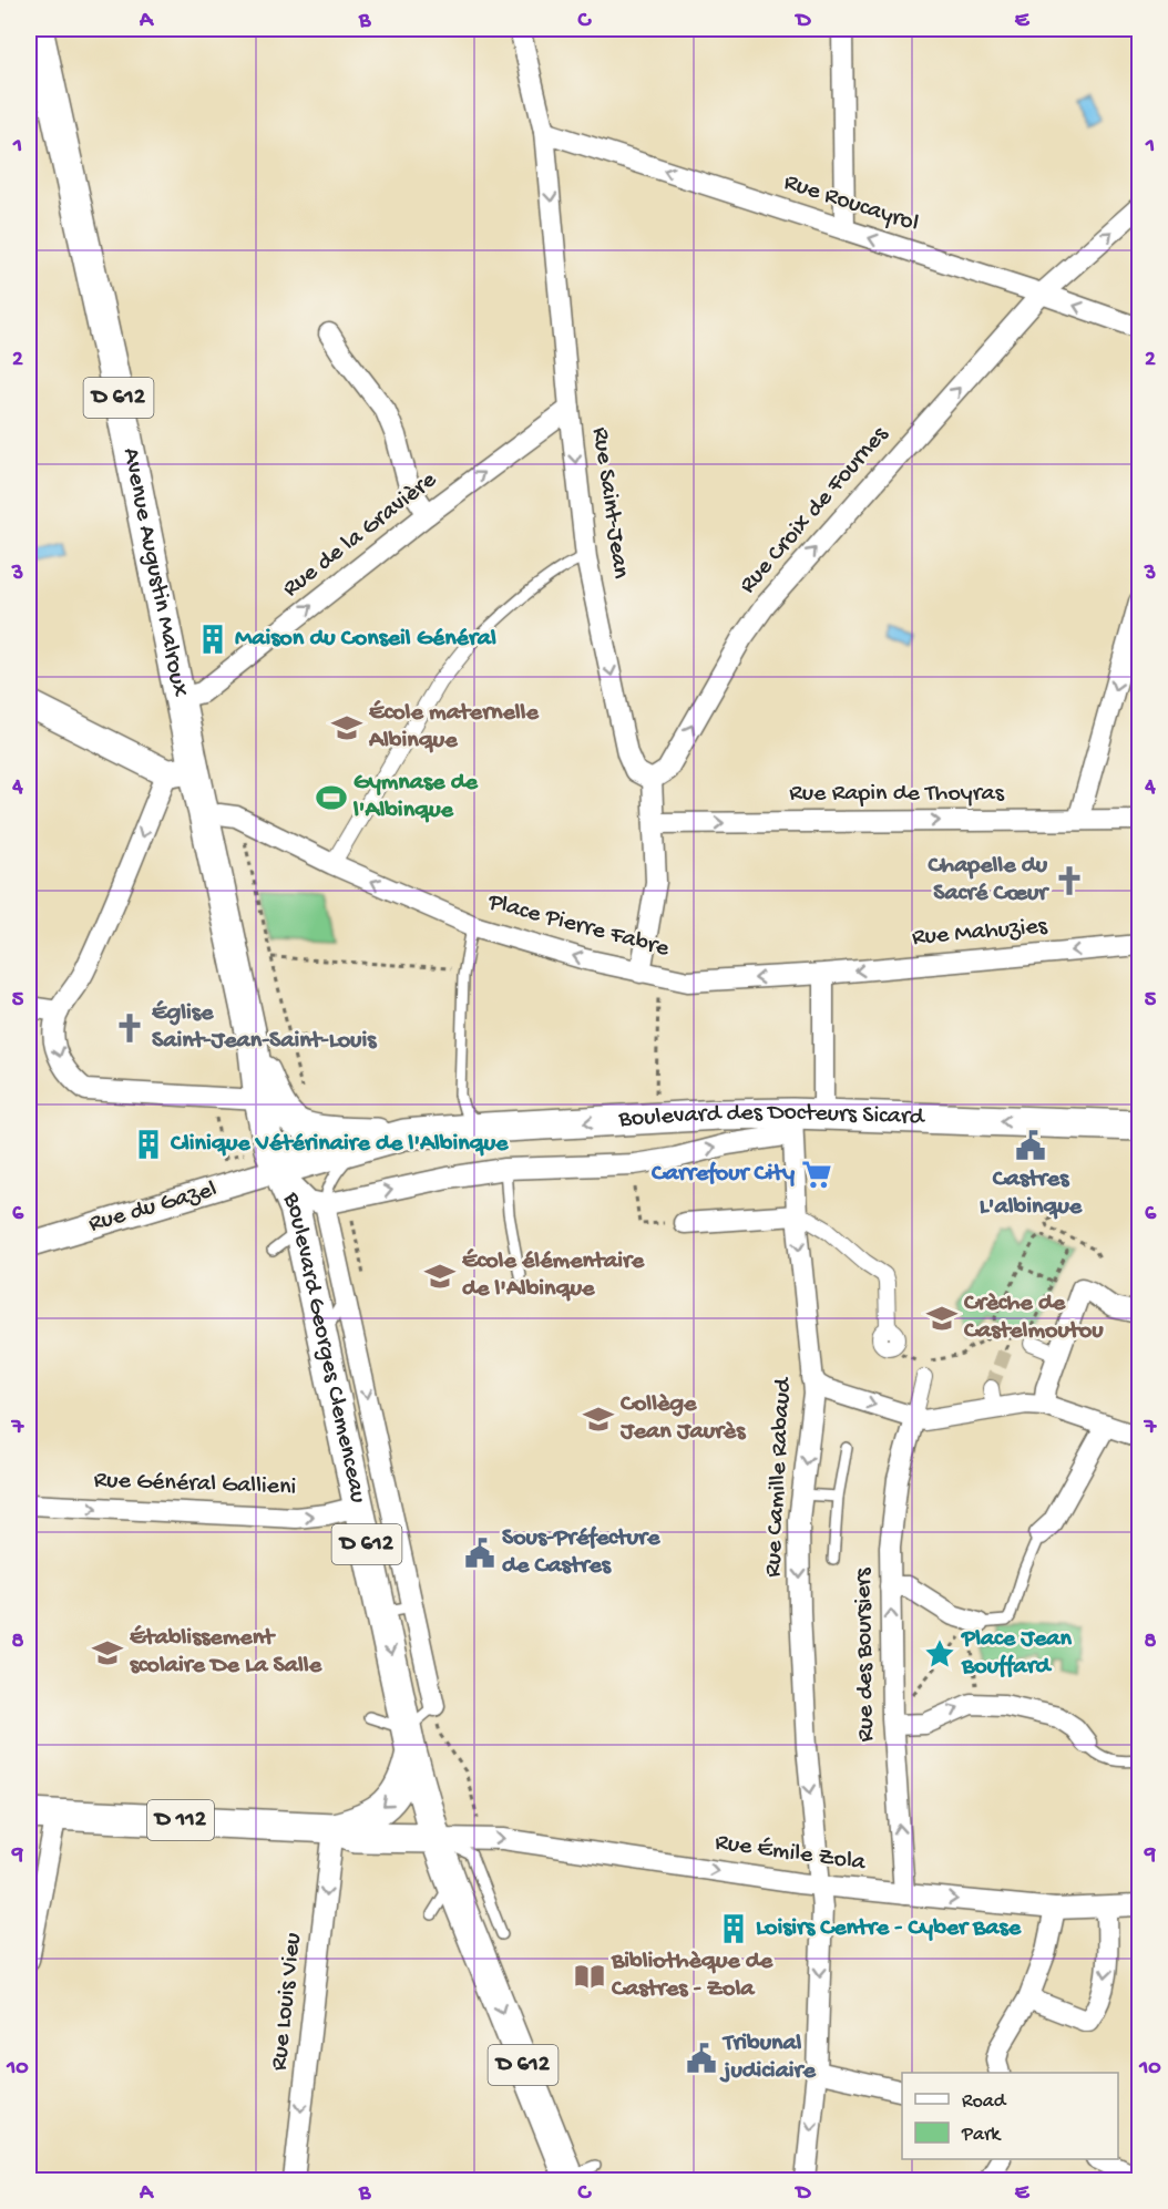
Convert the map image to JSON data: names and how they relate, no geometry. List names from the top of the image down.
{
  "streets": {
    "main road": [
      "D 612",
      "Avenue Augustin Malroux",
      "Boulevard des Docteurs Sicard",
      "Boulevard Georges Clemenceau",
      "D 112"
    ],
    "street": [
      "Rue Roucayrol",
      "Rue Saint-Jean",
      "Rue Croix de Fournes",
      "Rue de la Gravière",
      "Rue Rapin de Thoyras",
      "Place Pierre Fabre",
      "Rue Mahuzies",
      "Rue du Gazel",
      "Rue Camille Rabaud",
      "Rue Général Gallieni",
      "Rue des Boursiers",
      "Rue Émile Zola",
      "Rue Louis Vieu"
    ]
  },
  "crossings": [
    ["Rue Roucayrol", "Rue Saint-Jean"],
    ["Rue Roucayrol", "Rue Croix de Fournes"],
    ["D 612", "Avenue Augustin Malroux"],
    ["D 612", "Boulevard des Docteurs Sicard"],
    ["D 612", "Rue du Gazel"],
    ["D 612", "Boulevard Georges Clemenceau"],
    ["D 612", "D 112"],
    ["D 612", "Rue Émile Zola"],
    ["Rue Saint-Jean", "Rue Croix de Fournes"],
    ["Rue Saint-Jean", "Rue de la Gravière"],
    ["Rue de la Gravière", "Avenue Augustin Malroux"],
    ["Avenue Augustin Malroux", "Place Pierre Fabre"],
    ["Avenue Augustin Malroux", "Boulevard des Docteurs Sicard"],
    ["Place Pierre Fabre", "Rue Mahuzies"],
    ["Boulevard des Docteurs Sicard", "Rue du Gazel"],
    ["Boulevard des Docteurs Sicard", "Boulevard Georges Clemenceau"],
    ["Boulevard des Docteurs Sicard", "Rue Camille Rabaud"],
    ["Rue du Gazel", "Boulevard Georges Clemenceau"],
    ["Boulevard Georges Clemenceau", "Rue Général Gallieni"],
    ["Boulevard Georges Clemenceau", "D 112"],
    ["Boulevard Georges Clemenceau", "Rue Émile Zola"],
    ["Rue Camille Rabaud", "Rue Émile Zola"],
    ["Rue des Boursiers", "Rue Émile Zola"],
    ["D 112", "Rue Émile Zola"],
    ["D 112", "Rue Louis Vieu"]
  ],
  "one_way": [
    "Rue Roucayrol",
    "Rue Saint-Jean",
    "Rue Croix de Fournes",
    "Rue Rapin de Thoyras",
    "Rue Mahuzies",
    "Boulevard des Docteurs Sicard",
    "Boulevard Georges Clemenceau",
    "Rue Camille Rabaud",
    "Rue Général Gallieni",
    "Rue des Boursiers",
    "Rue Émile Zola",
    "Rue Louis Vieu"
  ],
  "places": {
    "building": ["Maison du Conseil Général", "Clinique Vétérinaire de l'Albinque", "Loisirs Centre - Cyber Base"],
    "school or university": [
      "École maternelle Albinque",
      "École élémentaire de l'Albinque",
      "Crèche de Castelmoutou",
      "Collège Jean Jaurès",
      "Établissement scolaire De La Salle"
    ],
    "sports": ["Gymnase de l'Albinque"],
    "church": ["Chapelle du Sacré Cœur", "Église Saint-Jean-Saint-Louis"],
    "public building": ["Castres L'albinque", "Sous-Préfecture de Castres", "Tribunal judiciaire"],
    "supermarket": ["Carrefour City"],
    "place": ["Place Jean Bouffard"],
    "library": ["Bibliothèque de Castres - Zola"]
  },
  "legend": ["Road", "Park"],
  "grid": {
    "columns": [
      "A",
      "B",
      "C",
      "D",
      "E"
    ],
    "rows": [
      "1",
      "2",
      "3",
      "4",
      "5",
      "6",
      "7",
      "8",
      "9",
      "10"
    ]
  }
}
